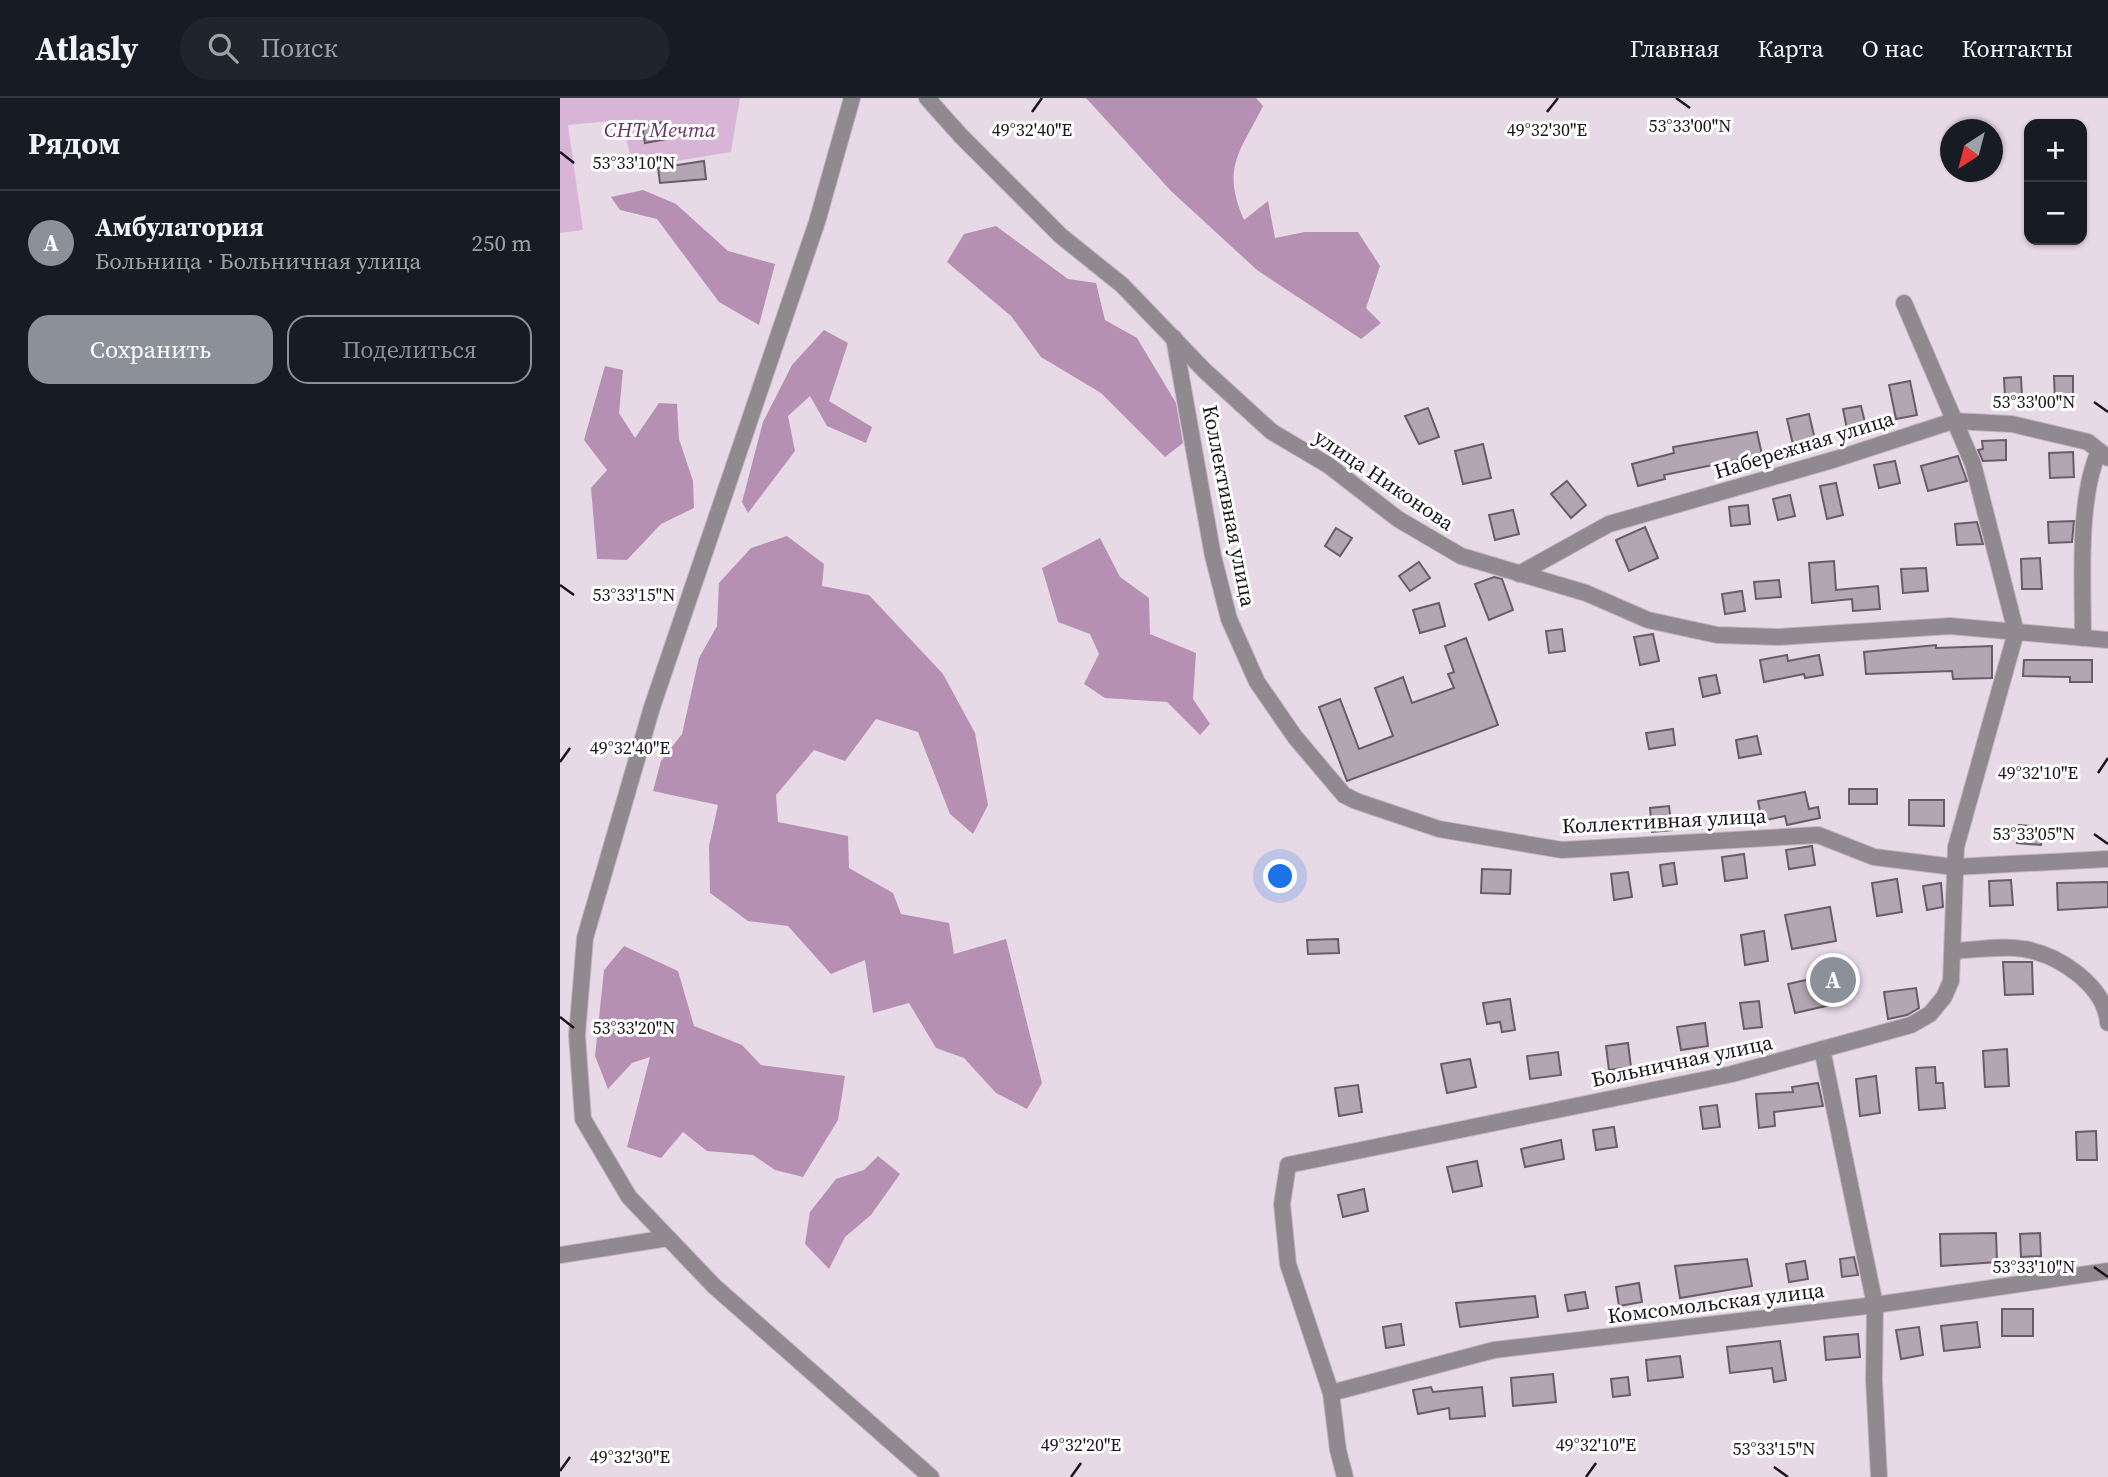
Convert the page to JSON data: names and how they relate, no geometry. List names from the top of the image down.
{
  "streets": {
    "street": [
      "Набережная улица",
      "улица Никонова",
      "Коллективная улица",
      "Больничная улица",
      "Комсомольская улица"
    ]
  },
  "crossings": [
    ["Набережная улица", "улица Никонова"],
    ["улица Никонова", "Коллективная улица"],
    ["улица Никонова", "Больничная улица"],
    ["Коллективная улица", "Больничная улица"],
    ["Больничная улица", "Комсомольская улица"]
  ],
  "parks": ["СНТ Мечта"],
  "north": "bottom left",
  "page": {
    "header": "Atlasly",
    "search": "Поиск",
    "nav": [
      "Главная",
      "Карта",
      "О нас",
      "Контакты"
    ],
    "heading": "Рядом",
    "map_buttons": ["+", "−"],
    "list": [
      {
        "mark": "A",
        "name": "Амбулатория",
        "note": "Больница · Больничная улица",
        "value": "250 m"
      }
    ],
    "buttons": ["Сохранить", "Поделиться"],
    "pins": "A"
  },
  "coordinates": [
    "53°33'00\"N",
    "49°32'40\"E",
    "49°32'30\"E",
    "53°33'10\"N",
    "53°33'15\"N",
    "49°32'10\"E",
    "53°33'05\"N",
    "53°33'20\"N",
    "49°32'20\"E"
  ]
}
